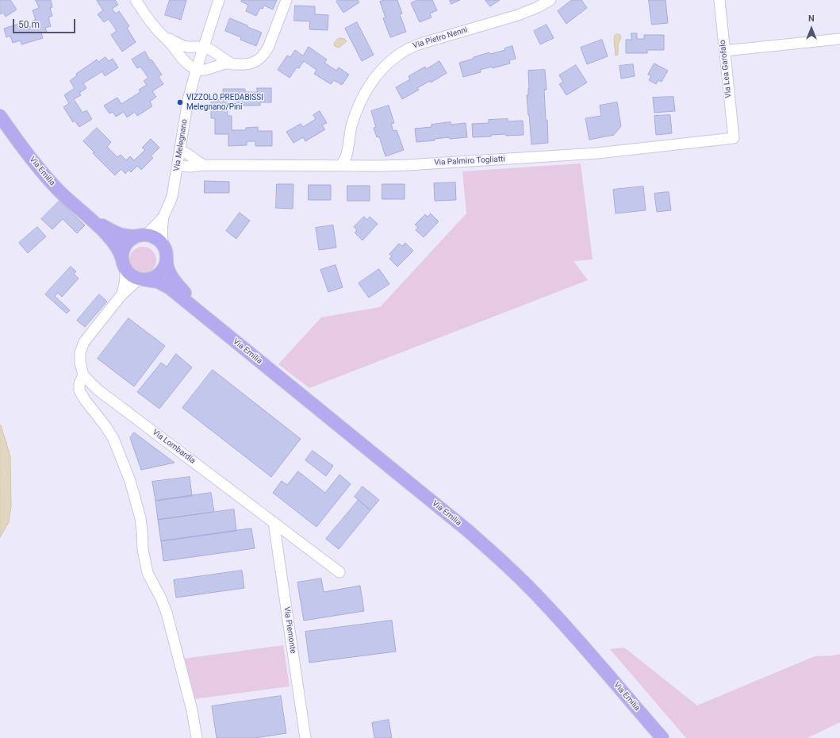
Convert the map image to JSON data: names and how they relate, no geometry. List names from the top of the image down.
{
  "streets": {
    "main road": ["Via Emilia"],
    "street": [
      "Via Pietro Nenni",
      "Via Lea Garofalo",
      "Via Melegnano",
      "Via Palmiro Togliatti",
      "Via Lombardia",
      "Via Piemonte"
    ]
  },
  "crossings": [
    ["Via Pietro Nenni", "Via Palmiro Togliatti"],
    ["Via Lea Garofalo", "Via Palmiro Togliatti"],
    ["Via Melegnano", "Via Palmiro Togliatti"],
    ["Via Melegnano", "Via Emilia"],
    ["Via Lombardia", "Via Piemonte"]
  ],
  "places": ["VIZZOLO PREDABISSI Melegnano/Pini"],
  "scale_bar": "50 m",
  "north": "top"
}
